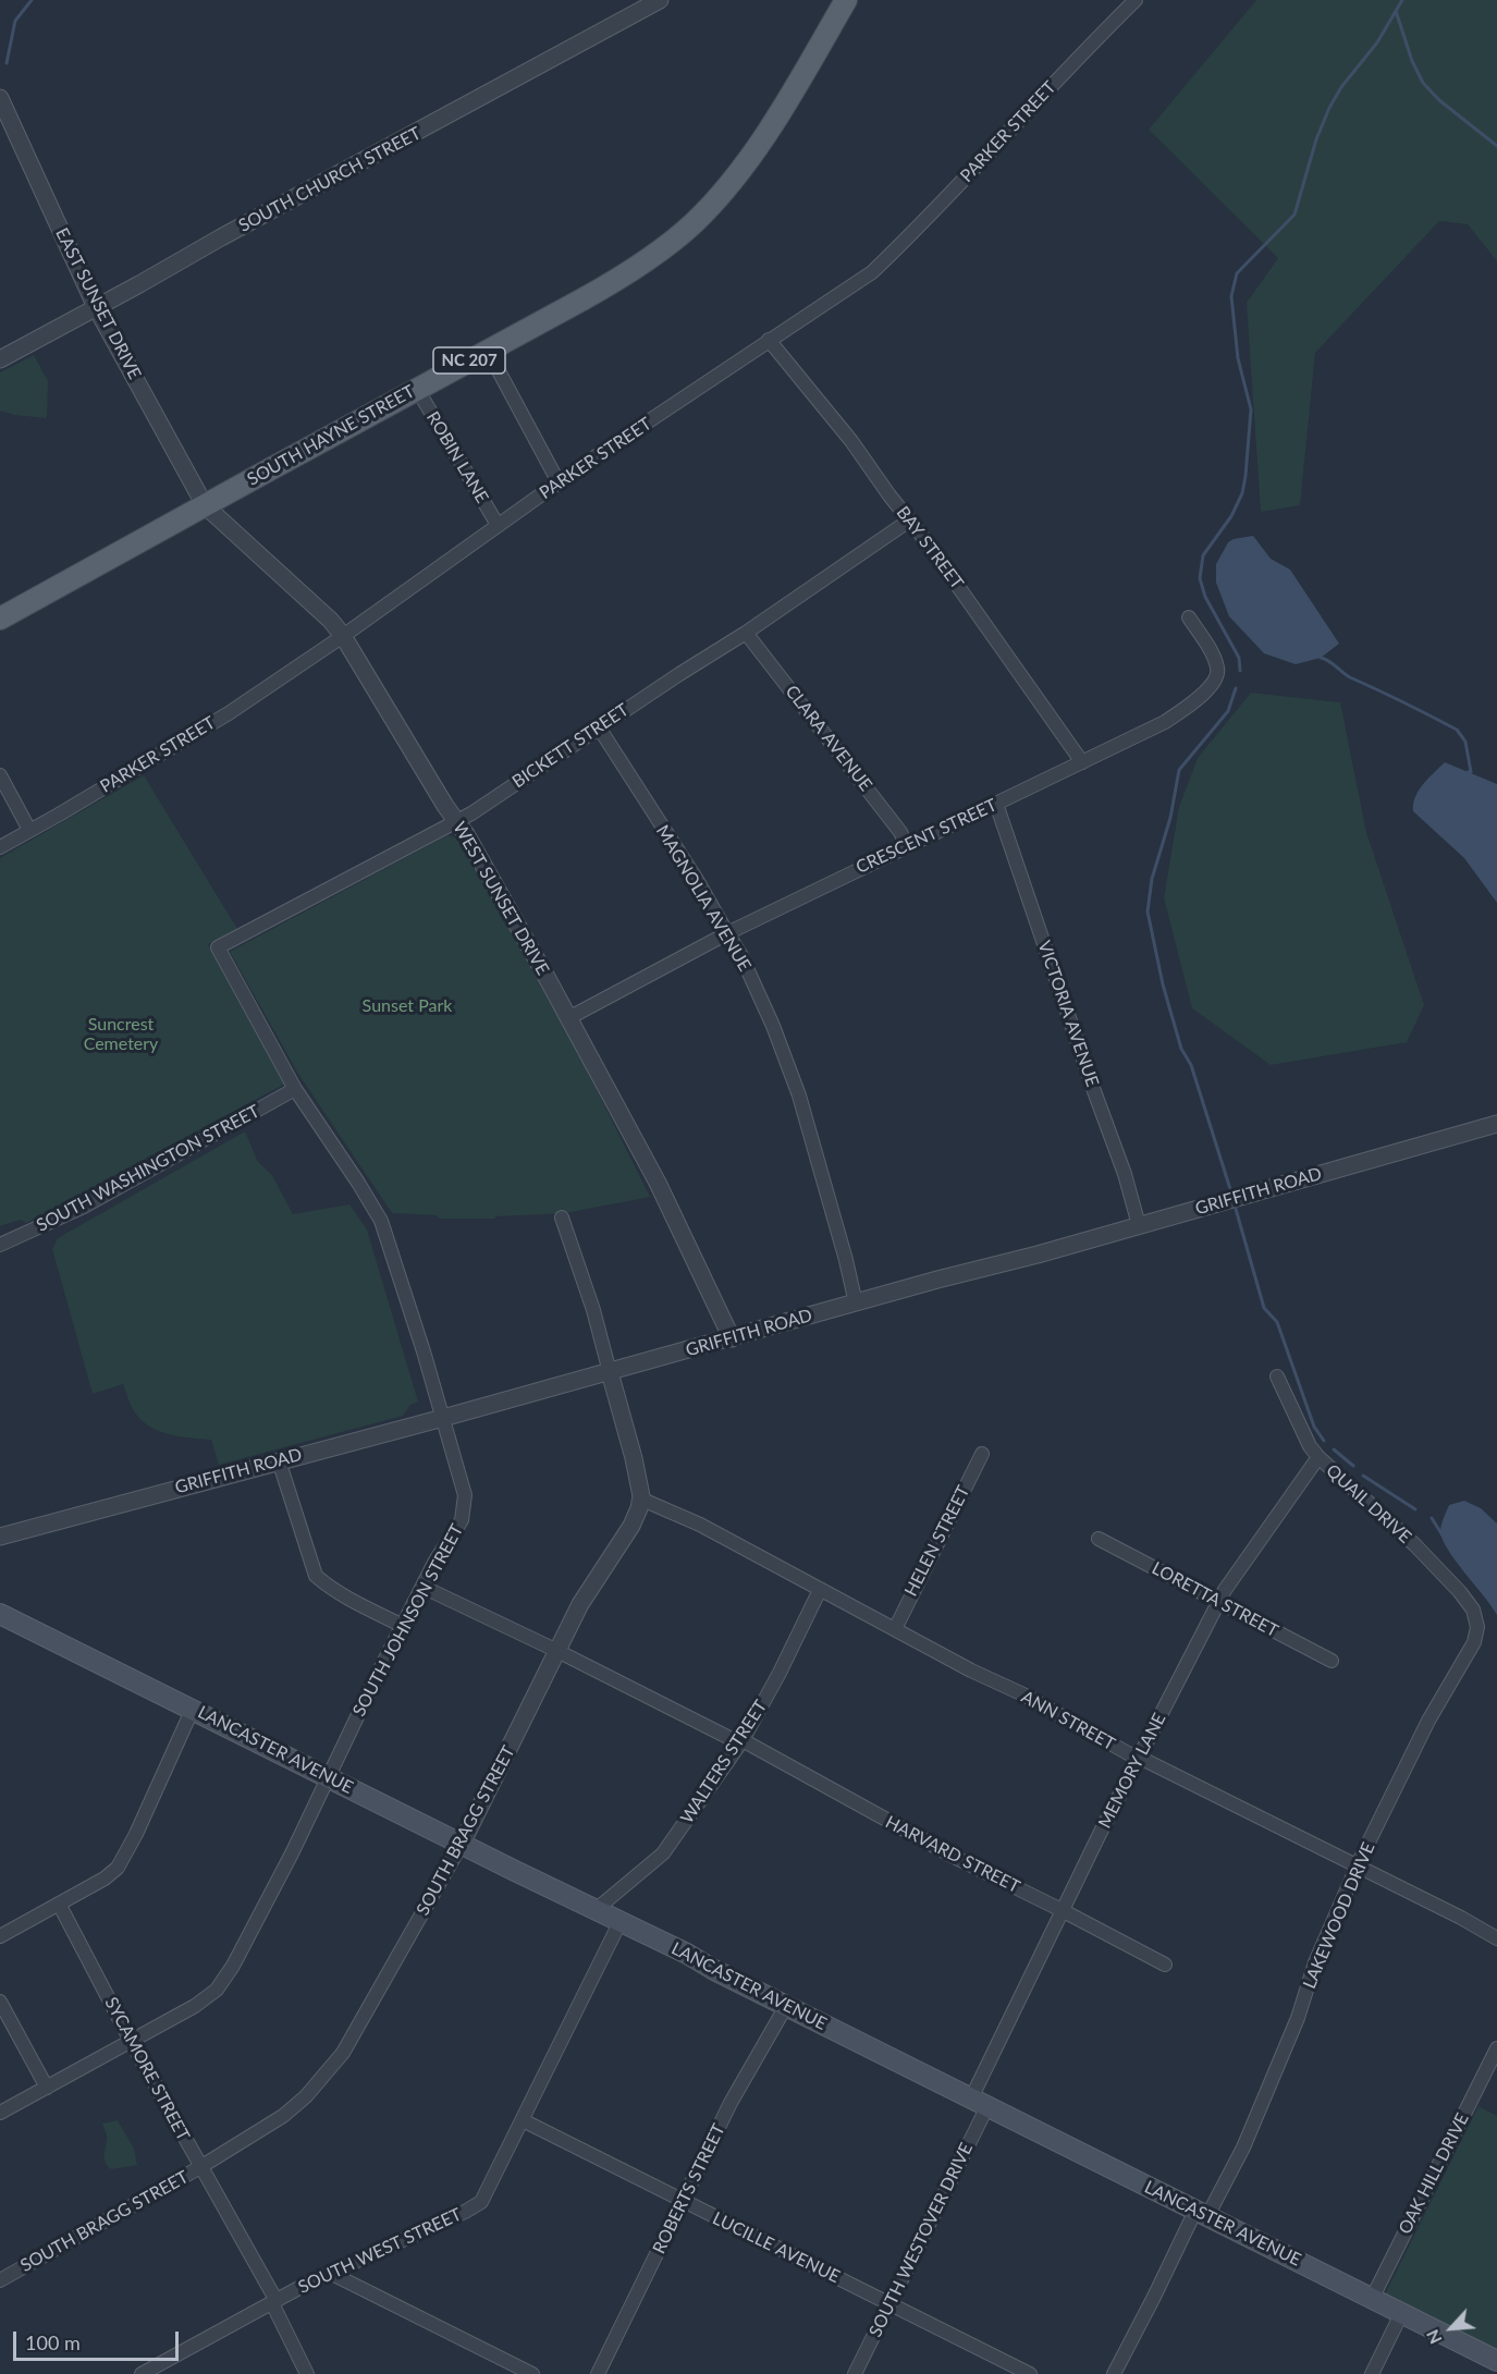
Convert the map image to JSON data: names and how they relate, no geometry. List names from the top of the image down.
{
  "streets": {
    "main road": ["NC 207", "SOUTH HAYNE STREET", "LANCASTER AVENUE"],
    "street": [
      "PARKER STREET",
      "SOUTH CHURCH STREET",
      "EAST SUNSET DRIVE",
      "ROBIN LANE",
      "BAY STREET",
      "CLARA AVENUE",
      "BICKETT STREET",
      "CRESCENT STREET",
      "WEST SUNSET DRIVE",
      "MAGNOLIA AVENUE",
      "VICTORIA AVENUE",
      "SOUTH WASHINGTON STREET",
      "GRIFFITH ROAD",
      "QUAIL DRIVE",
      "HELEN STREET",
      "LORETTA STREET",
      "SOUTH JOHNSON STREET",
      "ANN STREET",
      "WALTERS STREET",
      "MEMORY LANE",
      "SOUTH BRAGG STREET",
      "HARVARD STREET",
      "LAKEWOOD DRIVE",
      "SYCAMORE STREET",
      "OAK HILL DRIVE",
      "ROBERTS STREET",
      "SOUTH WESTOVER DRIVE",
      "LUCILLE AVENUE",
      "SOUTH WEST STREET"
    ]
  },
  "crossings": [
    ["PARKER STREET", "ROBIN LANE"],
    ["PARKER STREET", "BAY STREET"],
    ["PARKER STREET", "WEST SUNSET DRIVE"],
    ["SOUTH CHURCH STREET", "EAST SUNSET DRIVE"],
    ["EAST SUNSET DRIVE", "SOUTH HAYNE STREET"],
    ["EAST SUNSET DRIVE", "WEST SUNSET DRIVE"],
    ["SOUTH HAYNE STREET", "ROBIN LANE"],
    ["SOUTH HAYNE STREET", "WEST SUNSET DRIVE"],
    ["BAY STREET", "BICKETT STREET"],
    ["BAY STREET", "CRESCENT STREET"],
    ["CLARA AVENUE", "BICKETT STREET"],
    ["CLARA AVENUE", "CRESCENT STREET"],
    ["BICKETT STREET", "WEST SUNSET DRIVE"],
    ["BICKETT STREET", "MAGNOLIA AVENUE"],
    ["BICKETT STREET", "SOUTH JOHNSON STREET"],
    ["CRESCENT STREET", "WEST SUNSET DRIVE"],
    ["CRESCENT STREET", "MAGNOLIA AVENUE"],
    ["CRESCENT STREET", "VICTORIA AVENUE"],
    ["WEST SUNSET DRIVE", "GRIFFITH ROAD"],
    ["MAGNOLIA AVENUE", "GRIFFITH ROAD"],
    ["VICTORIA AVENUE", "GRIFFITH ROAD"],
    ["SOUTH WASHINGTON STREET", "SOUTH JOHNSON STREET"],
    ["GRIFFITH ROAD", "SOUTH JOHNSON STREET"],
    ["QUAIL DRIVE", "MEMORY LANE"],
    ["QUAIL DRIVE", "LAKEWOOD DRIVE"],
    ["HELEN STREET", "ANN STREET"],
    ["LORETTA STREET", "MEMORY LANE"],
    ["SOUTH JOHNSON STREET", "LANCASTER AVENUE"],
    ["SOUTH JOHNSON STREET", "HARVARD STREET"],
    ["SOUTH JOHNSON STREET", "SYCAMORE STREET"],
    ["ANN STREET", "WALTERS STREET"],
    ["ANN STREET", "MEMORY LANE"],
    ["ANN STREET", "SOUTH BRAGG STREET"],
    ["ANN STREET", "LAKEWOOD DRIVE"],
    ["LANCASTER AVENUE", "WALTERS STREET"],
    ["LANCASTER AVENUE", "MEMORY LANE"],
    ["LANCASTER AVENUE", "SOUTH BRAGG STREET"],
    ["LANCASTER AVENUE", "LAKEWOOD DRIVE"],
    ["LANCASTER AVENUE", "OAK HILL DRIVE"],
    ["LANCASTER AVENUE", "ROBERTS STREET"],
    ["LANCASTER AVENUE", "SOUTH WESTOVER DRIVE"],
    ["LANCASTER AVENUE", "SOUTH WEST STREET"],
    ["WALTERS STREET", "HARVARD STREET"],
    ["MEMORY LANE", "HARVARD STREET"],
    ["MEMORY LANE", "SOUTH WESTOVER DRIVE"],
    ["SOUTH BRAGG STREET", "HARVARD STREET"],
    ["SOUTH BRAGG STREET", "SYCAMORE STREET"],
    ["SYCAMORE STREET", "SOUTH WEST STREET"],
    ["ROBERTS STREET", "LUCILLE AVENUE"],
    ["SOUTH WESTOVER DRIVE", "LUCILLE AVENUE"],
    ["LUCILLE AVENUE", "SOUTH WEST STREET"]
  ],
  "parks": ["Sunset Park", "Suncrest Cemetery"],
  "scale_bar": "100 m",
  "north": "bottom left"
}
